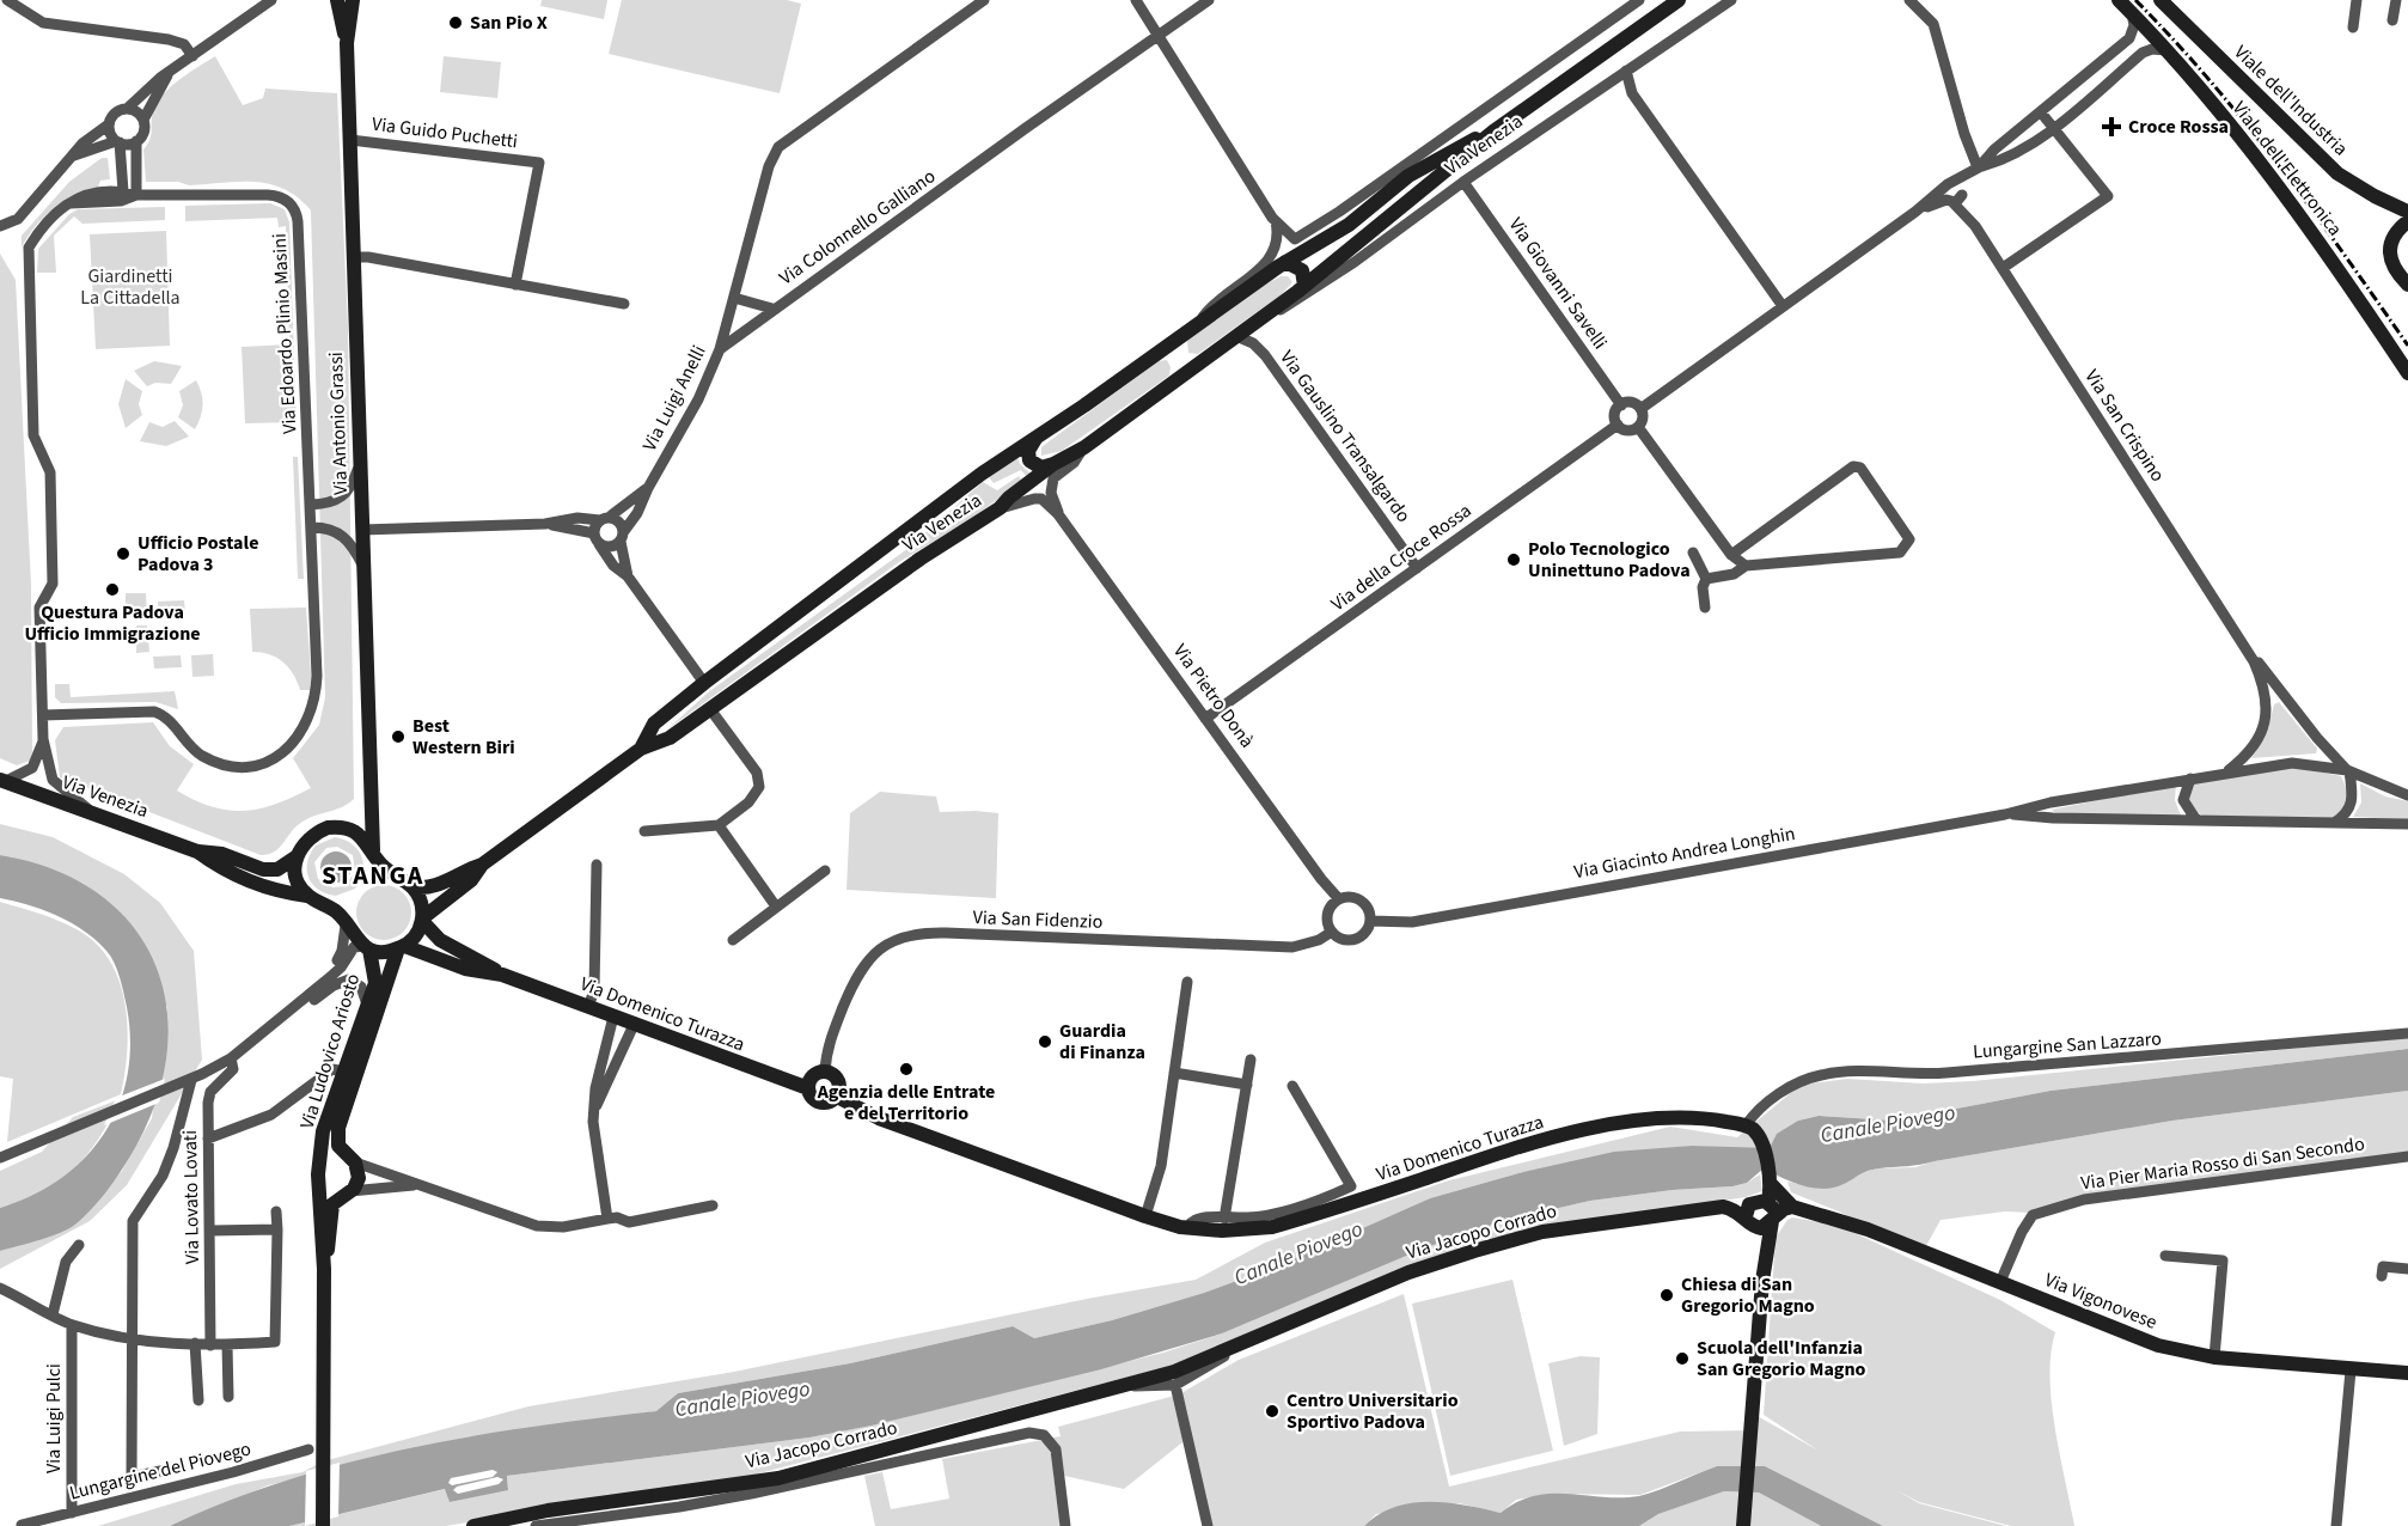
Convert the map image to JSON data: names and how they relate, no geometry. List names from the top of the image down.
{
  "streets": {
    "main road": [
      "Viale dell'Industria",
      "Via Venezia",
      "Viale dell'Elettronica",
      "Via Antonio Grassi",
      "Via Domenico Turazza",
      "Via Ludovico Ariosto",
      "Via Jacopo Corrado",
      "Via Vigonovese"
    ],
    "street": [
      "Via Guido Puchetti",
      "Via Colonnello Galliano",
      "Via Giovanni Savelli",
      "Via Edoardo Plinio Masini",
      "Via Luigi Anelli",
      "Via San Crispino",
      "Via Gauslino Transalgardo",
      "Via della Croce Rossa",
      "Via Pietro Donà",
      "Via Giacinto Andrea Longhin",
      "Via San Fidenzio",
      "Lungargine San Lazzaro",
      "Via Pier Maria Rosso di San Secondo",
      "Via Lovato Lovati",
      "Via Luigi Pulci",
      "Lungargine del Piovego"
    ]
  },
  "crossings": [
    ["Via Guido Puchetti", "Via Antonio Grassi"],
    ["Via Venezia", "Via Giovanni Savelli"],
    ["Via Venezia", "Via Gauslino Transalgardo"],
    ["Via Venezia", "Via Pietro Donà"],
    ["Via Venezia", "Via Domenico Turazza"],
    ["Via Venezia", "Via Ludovico Ariosto"],
    ["Via Colonnello Galliano", "Via Luigi Anelli"],
    ["Via Giovanni Savelli", "Via della Croce Rossa"],
    ["Via San Crispino", "Via Giacinto Andrea Longhin"],
    ["Via Gauslino Transalgardo", "Via della Croce Rossa"],
    ["Via della Croce Rossa", "Via Pietro Donà"],
    ["Via Pietro Donà", "Via Giacinto Andrea Longhin"],
    ["Via Pietro Donà", "Via San Fidenzio"],
    ["Via Giacinto Andrea Longhin", "Via San Fidenzio"],
    ["Via San Fidenzio", "Via Domenico Turazza"],
    ["Via Domenico Turazza", "Lungargine San Lazzaro"],
    ["Via Domenico Turazza", "Via Ludovico Ariosto"],
    ["Via Ludovico Ariosto", "Lungargine del Piovego"],
    ["Via Pier Maria Rosso di San Secondo", "Via Vigonovese"],
    ["Via Jacopo Corrado", "Via Vigonovese"],
    ["Via Luigi Pulci", "Lungargine del Piovego"]
  ],
  "districts": ["STANGA"],
  "water": ["Canale Piovego"],
  "parks": ["Giardinetti La Cittadella"],
  "places": {
    "other": [
      "San Pio X",
      "Ufficio Postale Padova 3",
      "Polo Tecnologico Uninettuno Padova",
      "Questura Padova Ufficio Immigrazione",
      "Best Western Biri",
      "Guardia di Finanza",
      "Agenzia delle Entrate e del Territorio",
      "Chiesa di San Gregorio Magno",
      "Scuola dell'Infanzia San Gregorio Magno",
      "Centro Universitario Sportivo Padova"
    ],
    "health": ["Croce Rossa"]
  }
}
